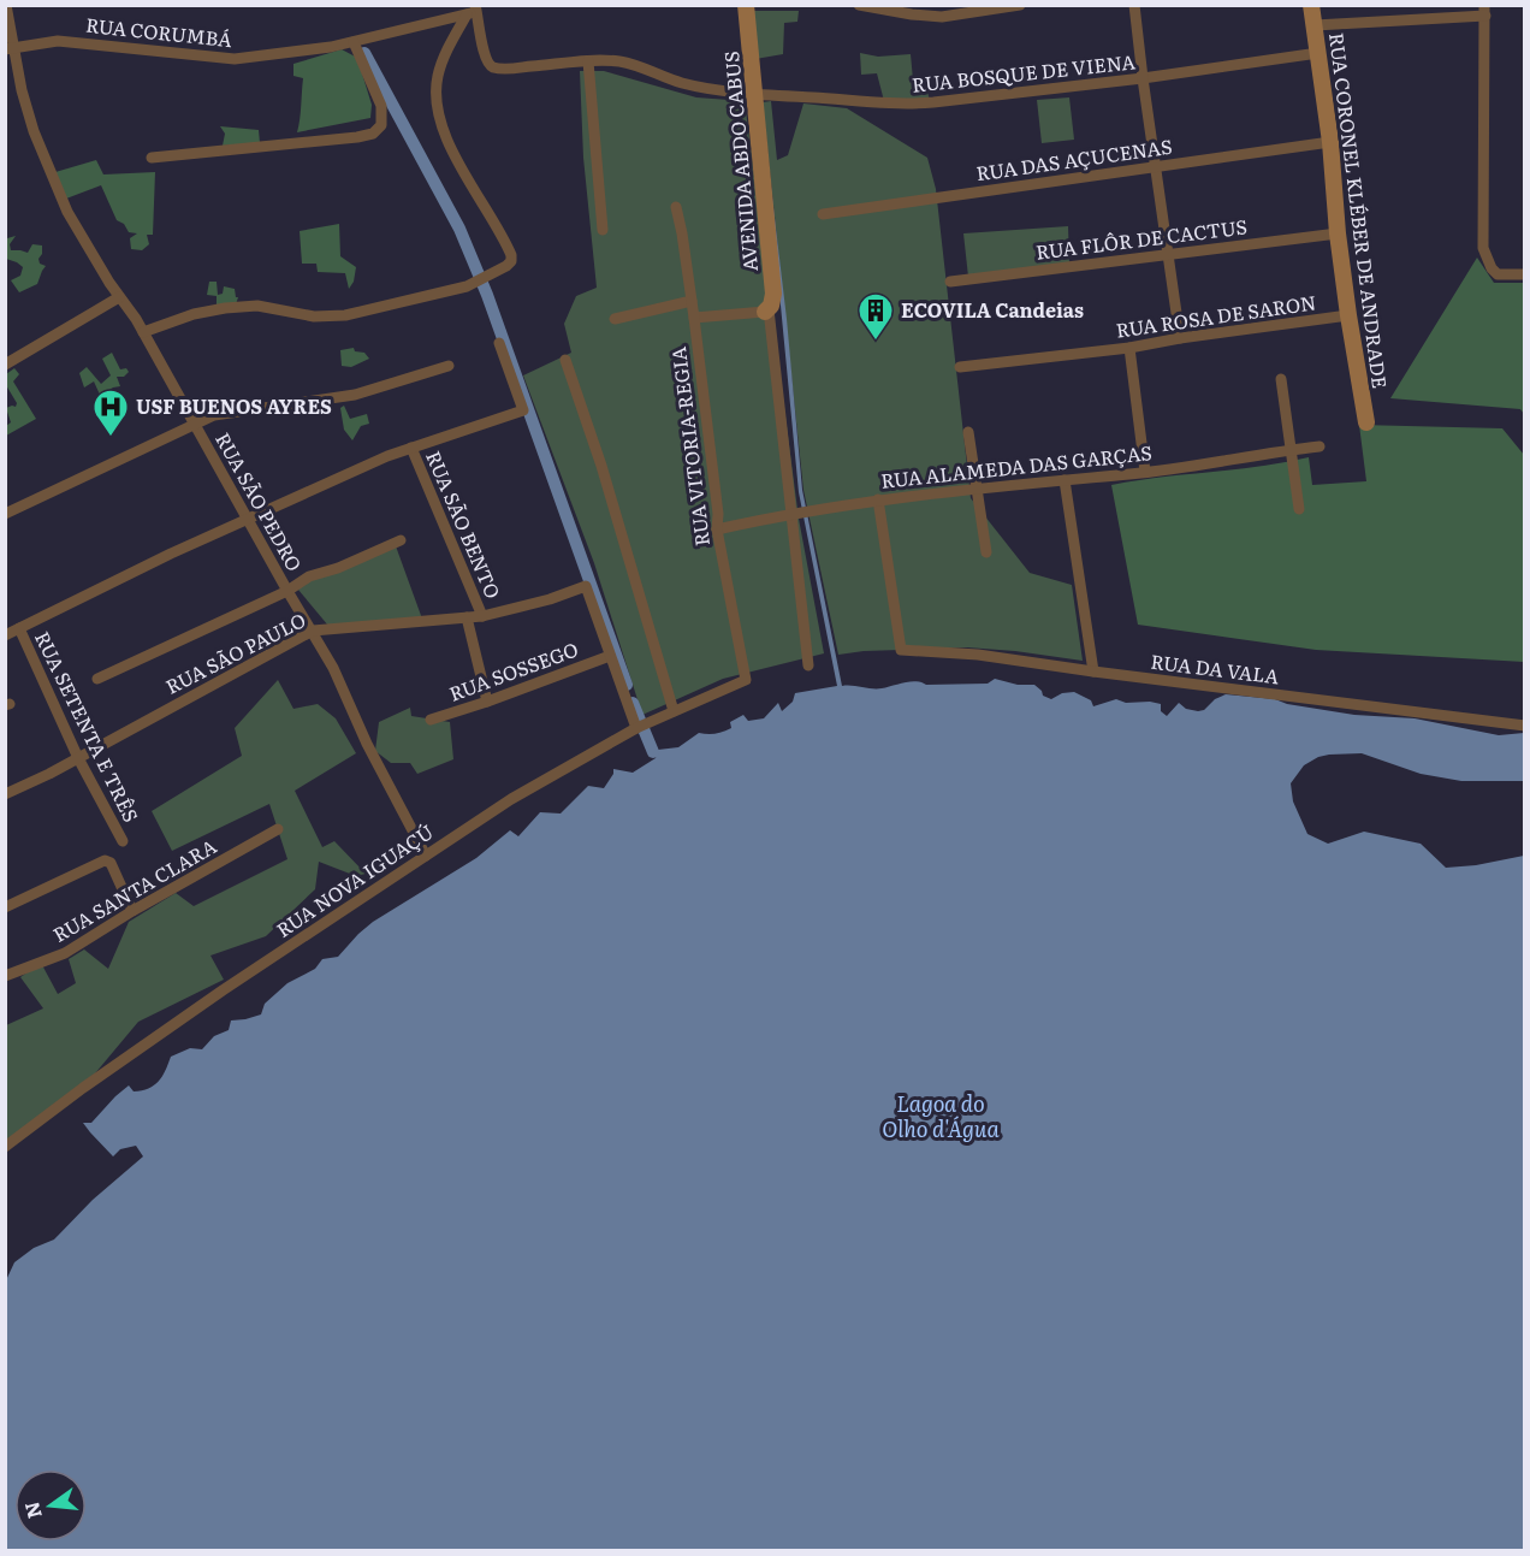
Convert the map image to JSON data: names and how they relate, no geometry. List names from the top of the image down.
{
  "streets": {
    "main road": ["AVENIDA ABDO CABUS", "RUA CORONEL KLÉBER DE ANDRADE"],
    "street": [
      "RUA CORUMBÁ",
      "RUA BOSQUE DE VIENA",
      "RUA DAS AÇUCENAS",
      "RUA FLÔR DE CACTUS",
      "RUA ROSA DE SARON",
      "RUA VITORIA-REGIA",
      "RUA ALAMEDA DAS GARÇAS",
      "RUA SÃO PEDRO",
      "RUA SÃO BENTO",
      "RUA SÃO PAULO",
      "RUA DA VALA",
      "RUA SOSSEGO",
      "RUA SETENTA E TRÊS",
      "RUA NOVA IGUAÇÚ",
      "RUA SANTA CLARA"
    ]
  },
  "crossings": [
    ["RUA CORUMBÁ", "RUA BOSQUE DE VIENA"],
    ["RUA CORUMBÁ", "RUA SÃO PEDRO"],
    ["RUA BOSQUE DE VIENA", "AVENIDA ABDO CABUS"],
    ["RUA BOSQUE DE VIENA", "RUA CORONEL KLÉBER DE ANDRADE"],
    ["RUA DAS AÇUCENAS", "RUA CORONEL KLÉBER DE ANDRADE"],
    ["RUA CORONEL KLÉBER DE ANDRADE", "RUA FLÔR DE CACTUS"],
    ["RUA CORONEL KLÉBER DE ANDRADE", "RUA ROSA DE SARON"],
    ["RUA VITORIA-REGIA", "RUA ALAMEDA DAS GARÇAS"],
    ["RUA VITORIA-REGIA", "RUA NOVA IGUAÇÚ"],
    ["RUA ALAMEDA DAS GARÇAS", "RUA DA VALA"],
    ["RUA SÃO PEDRO", "RUA SÃO PAULO"],
    ["RUA SÃO PEDRO", "RUA NOVA IGUAÇÚ"],
    ["RUA SÃO BENTO", "RUA SÃO PAULO"],
    ["RUA SÃO PAULO", "RUA SOSSEGO"],
    ["RUA SÃO PAULO", "RUA SETENTA E TRÊS"]
  ],
  "water": ["Lagoa do Olho d'Água"],
  "places": {
    "building": ["ECOVILA Candeias"],
    "hospital": ["USF BUENOS AYRES"]
  },
  "north": "left"
}
